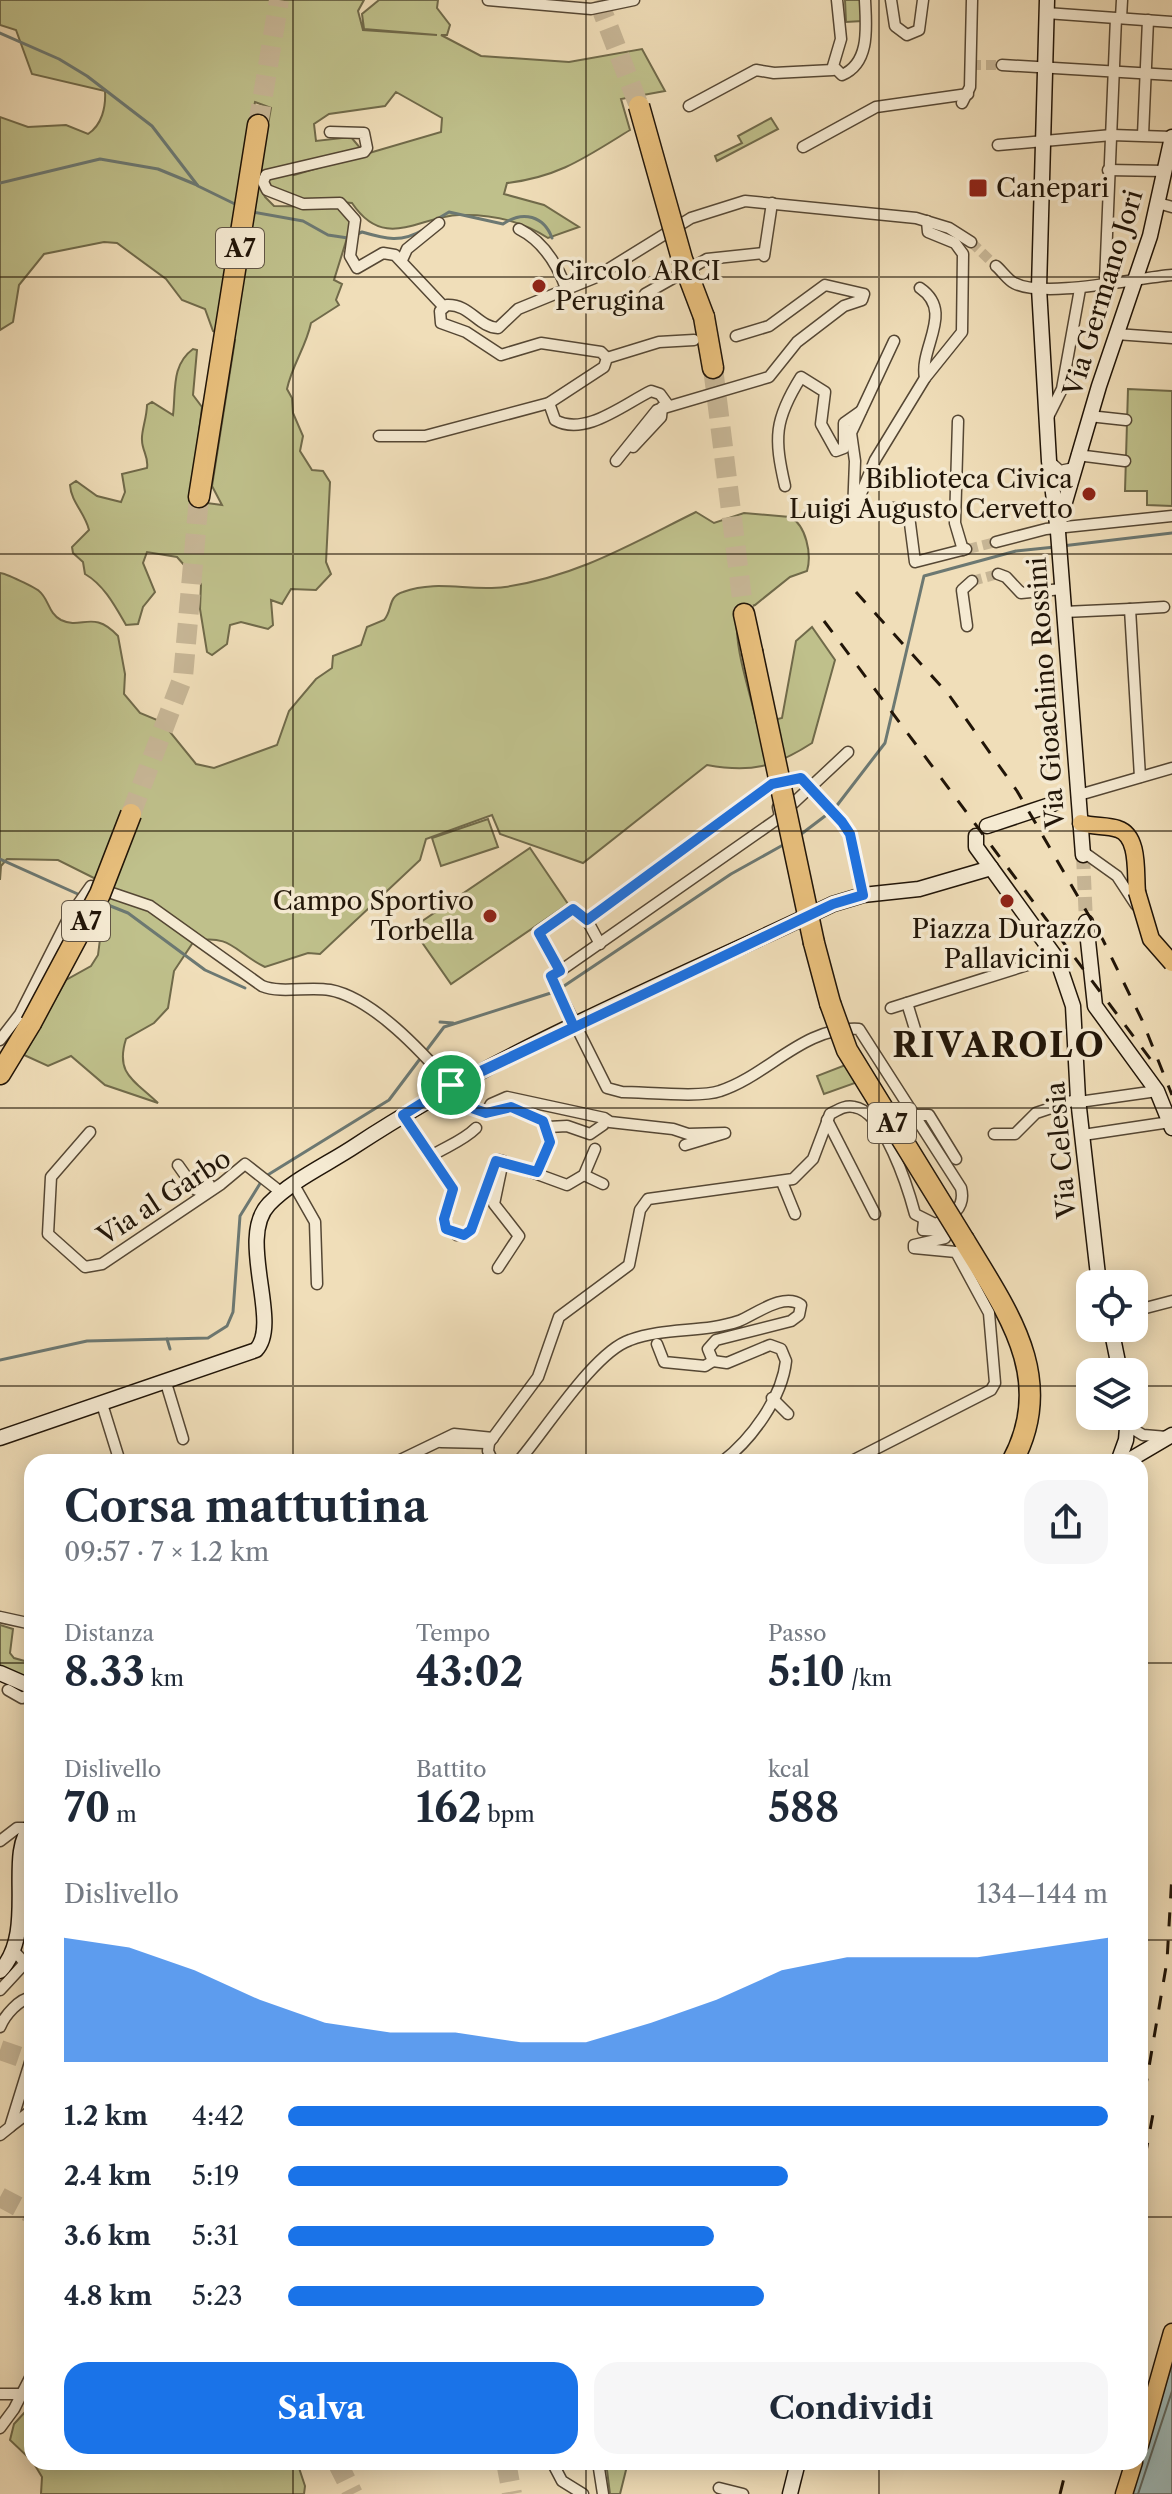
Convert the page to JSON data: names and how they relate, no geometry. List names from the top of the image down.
{
  "streets": {
    "highway": ["A7"],
    "main road": ["Via Germano Jori", "Via Gioachino Rossini", "Via Celesia"],
    "street": ["Via al Garbo"]
  },
  "crossings": [
    ["Via Germano Jori", "Via Gioachino Rossini"]
  ],
  "districts": ["RIVAROLO"],
  "places": {
    "transit": ["Canepari"],
    "other": [
      "Circolo ARCI Perugina",
      "Biblioteca Civica Luigi Augusto Cervetto",
      "Piazza Durazzo Pallavicini",
      "Campo Sportivo Torbella"
    ]
  },
  "page": {
    "heading": ["Corsa mattutina", "09:57 · 7 × 1.2 km"],
    "stats": [
      ["Distanza", "8.33 km"],
      ["Tempo", "43:02"],
      ["Passo", "5:10 /km"],
      ["Dislivello", "70 m"],
      ["Battito", "162 bpm"],
      ["kcal", "588"]
    ],
    "chart": ["Dislivello", "134–144 m"],
    "list": [
      {
        "name": "1.2 km",
        "note": "4:42"
      },
      {
        "name": "2.4 km",
        "note": "5:19"
      },
      {
        "name": "3.6 km",
        "note": "5:31"
      },
      {
        "name": "4.8 km",
        "note": "5:23"
      }
    ],
    "buttons": ["Salva", "Condividi"]
  }
}
